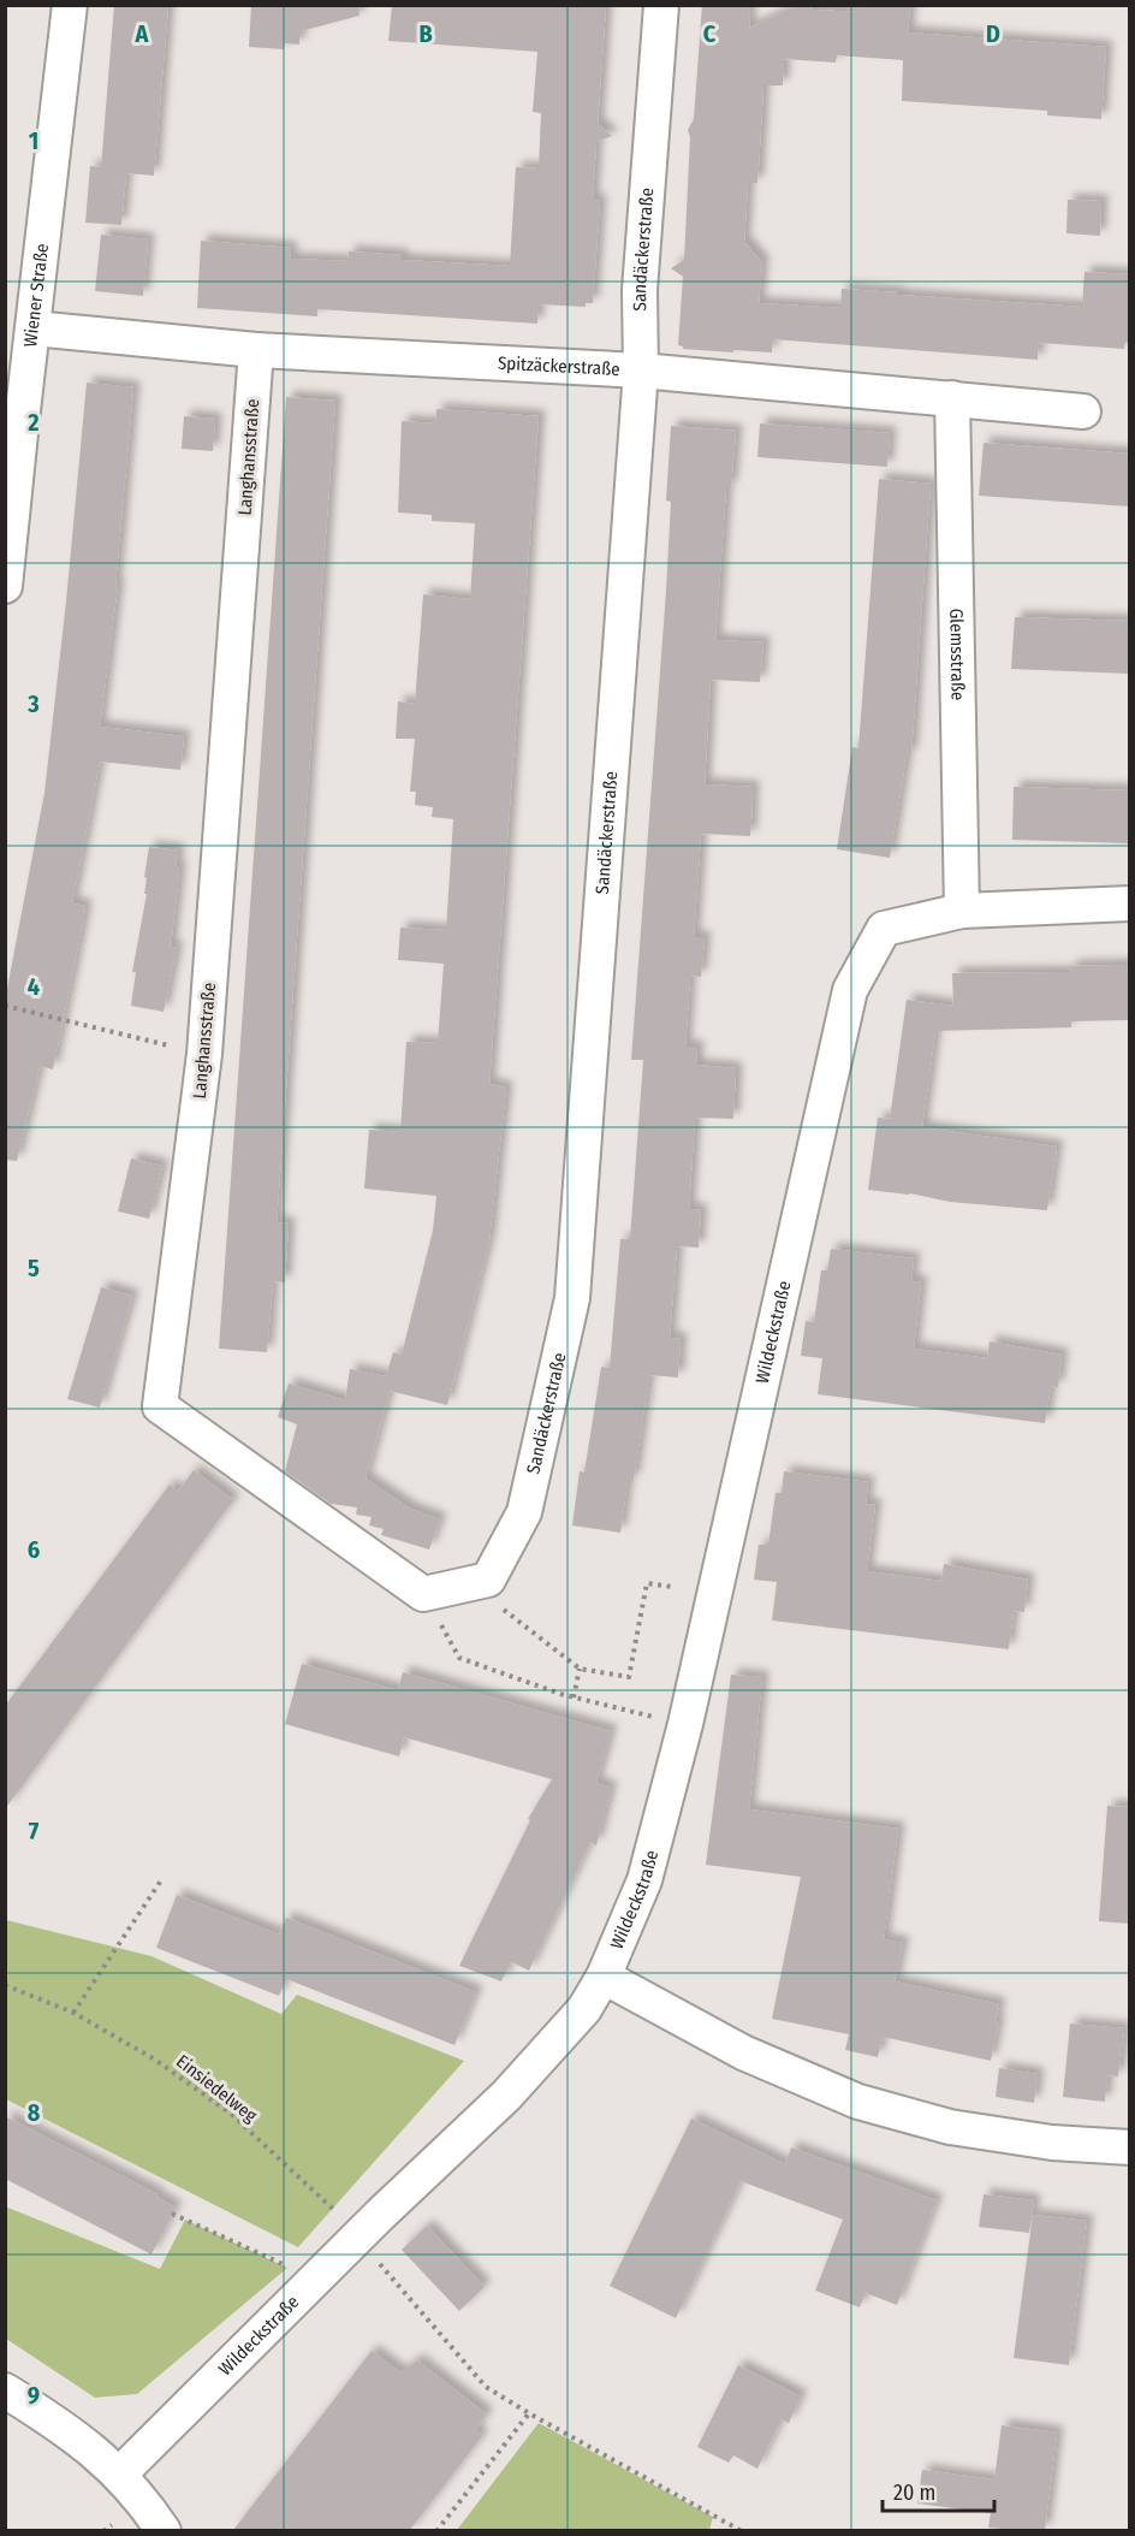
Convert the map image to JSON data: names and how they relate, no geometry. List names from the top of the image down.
{
  "streets": {
    "street": [
      "Sandäckerstraße",
      "Wiener Straße",
      "Spitzäckerstraße",
      "Langhansstraße",
      "Glemsstraße",
      "Wildeckstraße"
    ],
    "path": ["Einsiedelweg"]
  },
  "crossings": [
    ["Sandäckerstraße", "Spitzäckerstraße"],
    ["Sandäckerstraße", "Langhansstraße"],
    ["Wiener Straße", "Spitzäckerstraße"],
    ["Spitzäckerstraße", "Langhansstraße"],
    ["Spitzäckerstraße", "Glemsstraße"],
    ["Glemsstraße", "Wildeckstraße"]
  ],
  "scale_bar": "20 m",
  "grid": {
    "columns": [
      "A",
      "B",
      "C",
      "D"
    ],
    "rows": [
      "1",
      "2",
      "3",
      "4",
      "5",
      "6",
      "7",
      "8",
      "9"
    ]
  }
}
